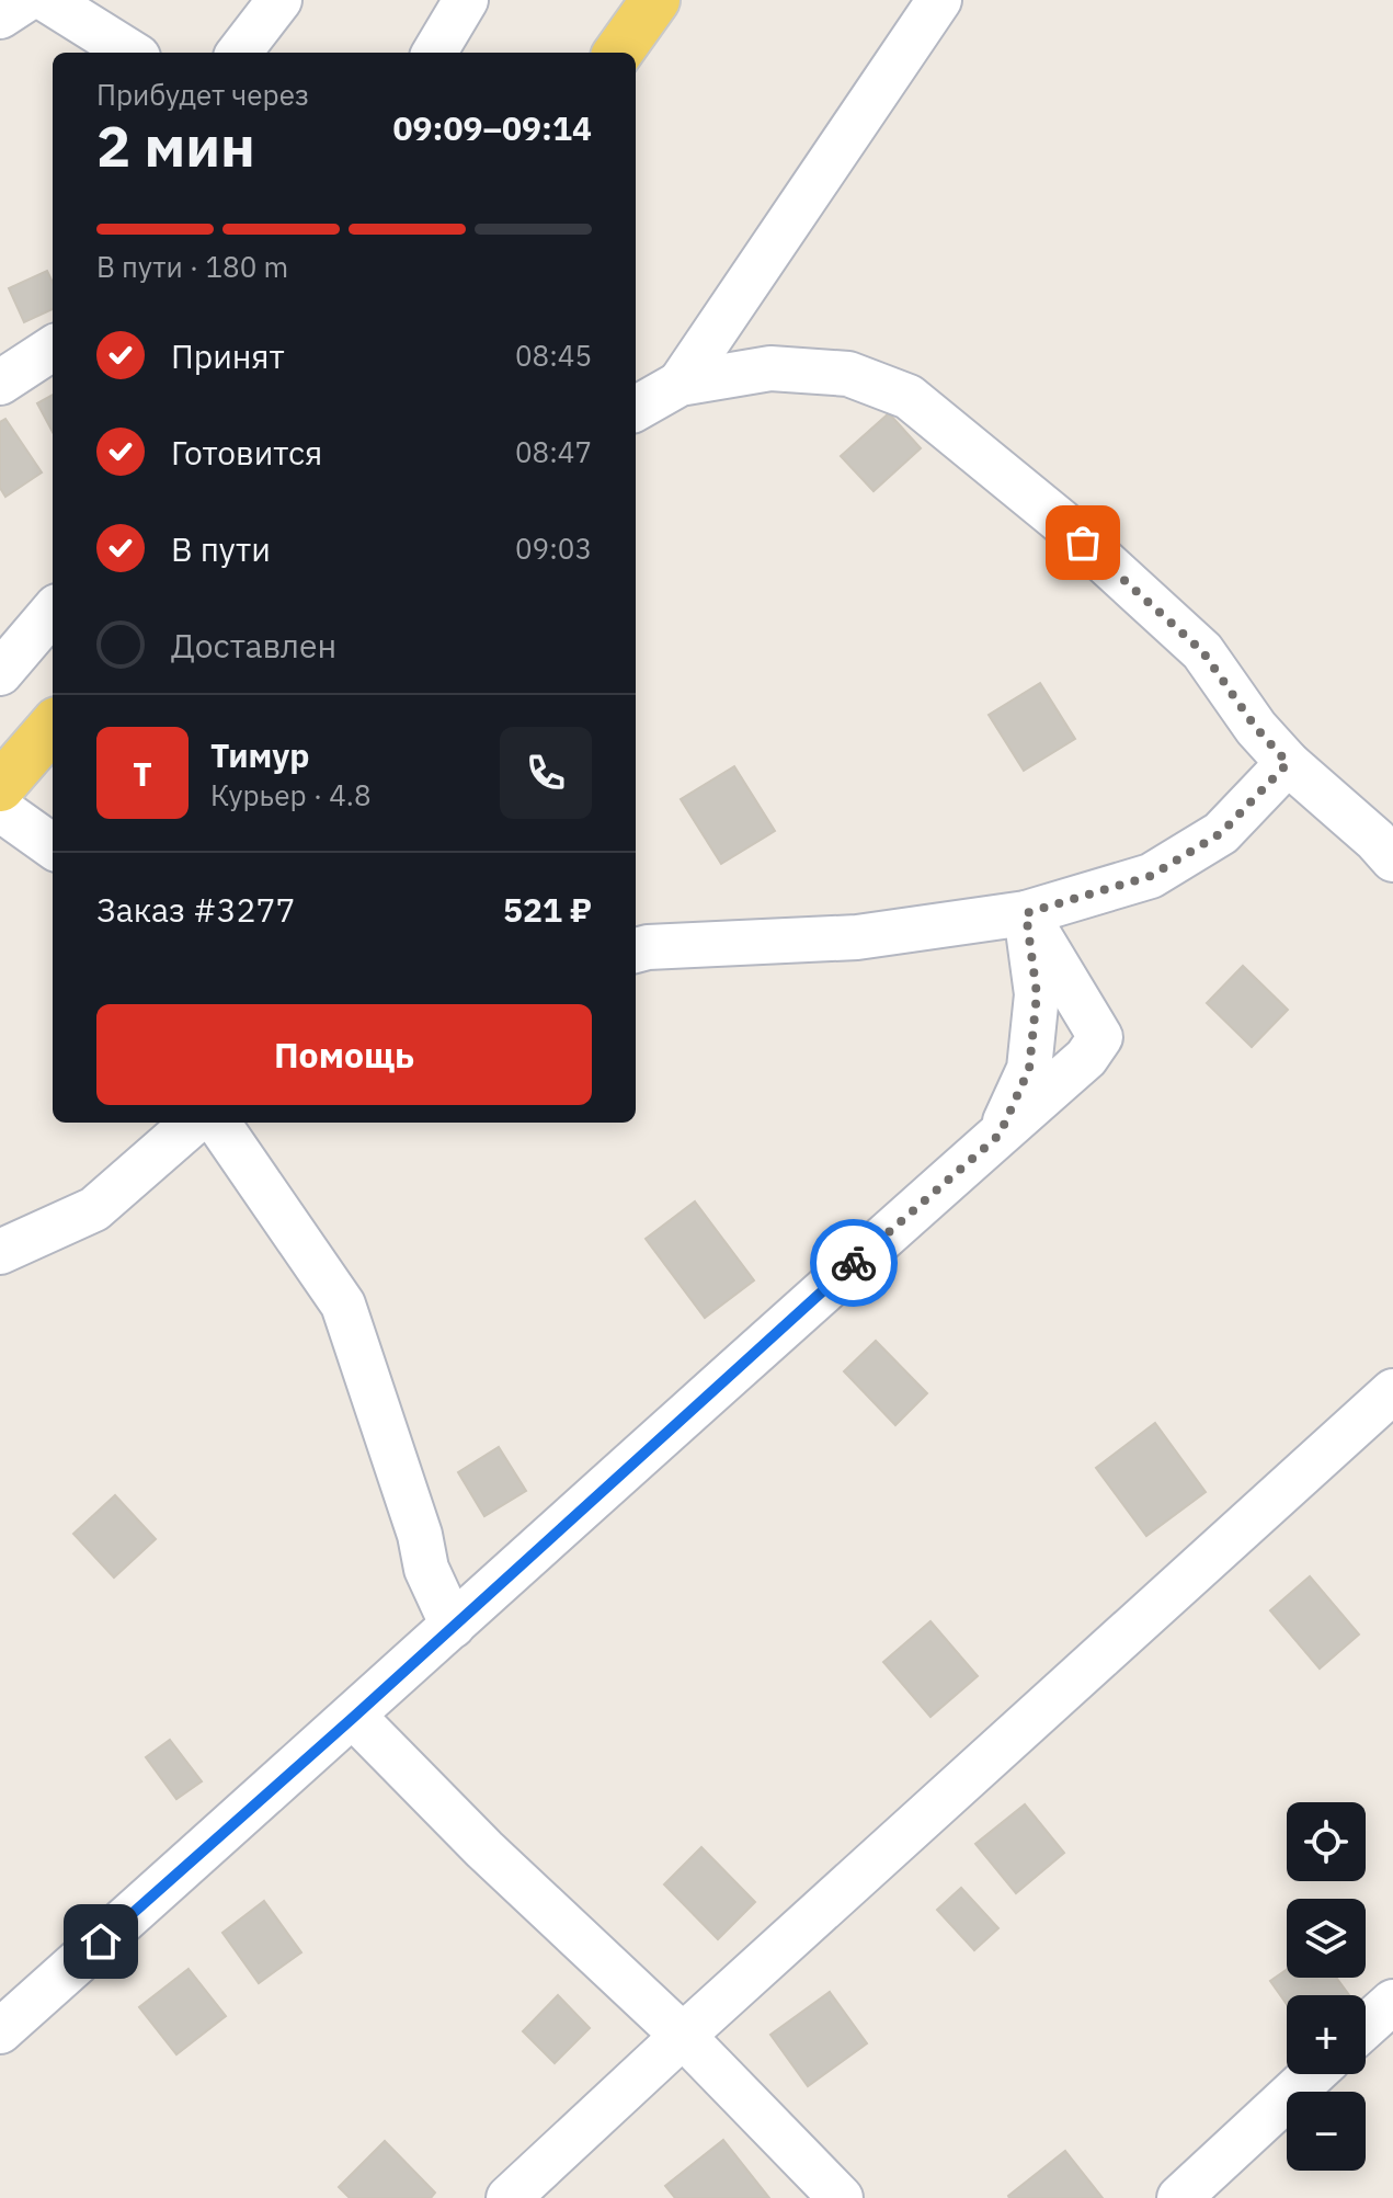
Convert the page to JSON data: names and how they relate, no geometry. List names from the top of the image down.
{
  "page": {
    "heading": ["2 мин", "Прибудет через", "09:09–09:14"],
    "panel": [
      "Тимур",
      "Курьер · 4.8",
      "Заказ #3277",
      "521 ₽"
    ],
    "bar": "В пути · 180 m",
    "list": [
      ["Принят", "08:45"],
      ["Готовится", "08:47"],
      ["В пути", "09:03"],
      "Доставлен"
    ],
    "round": "Т",
    "buttons": "Помощь",
    "map_buttons": ["+", "−"]
  }
}
